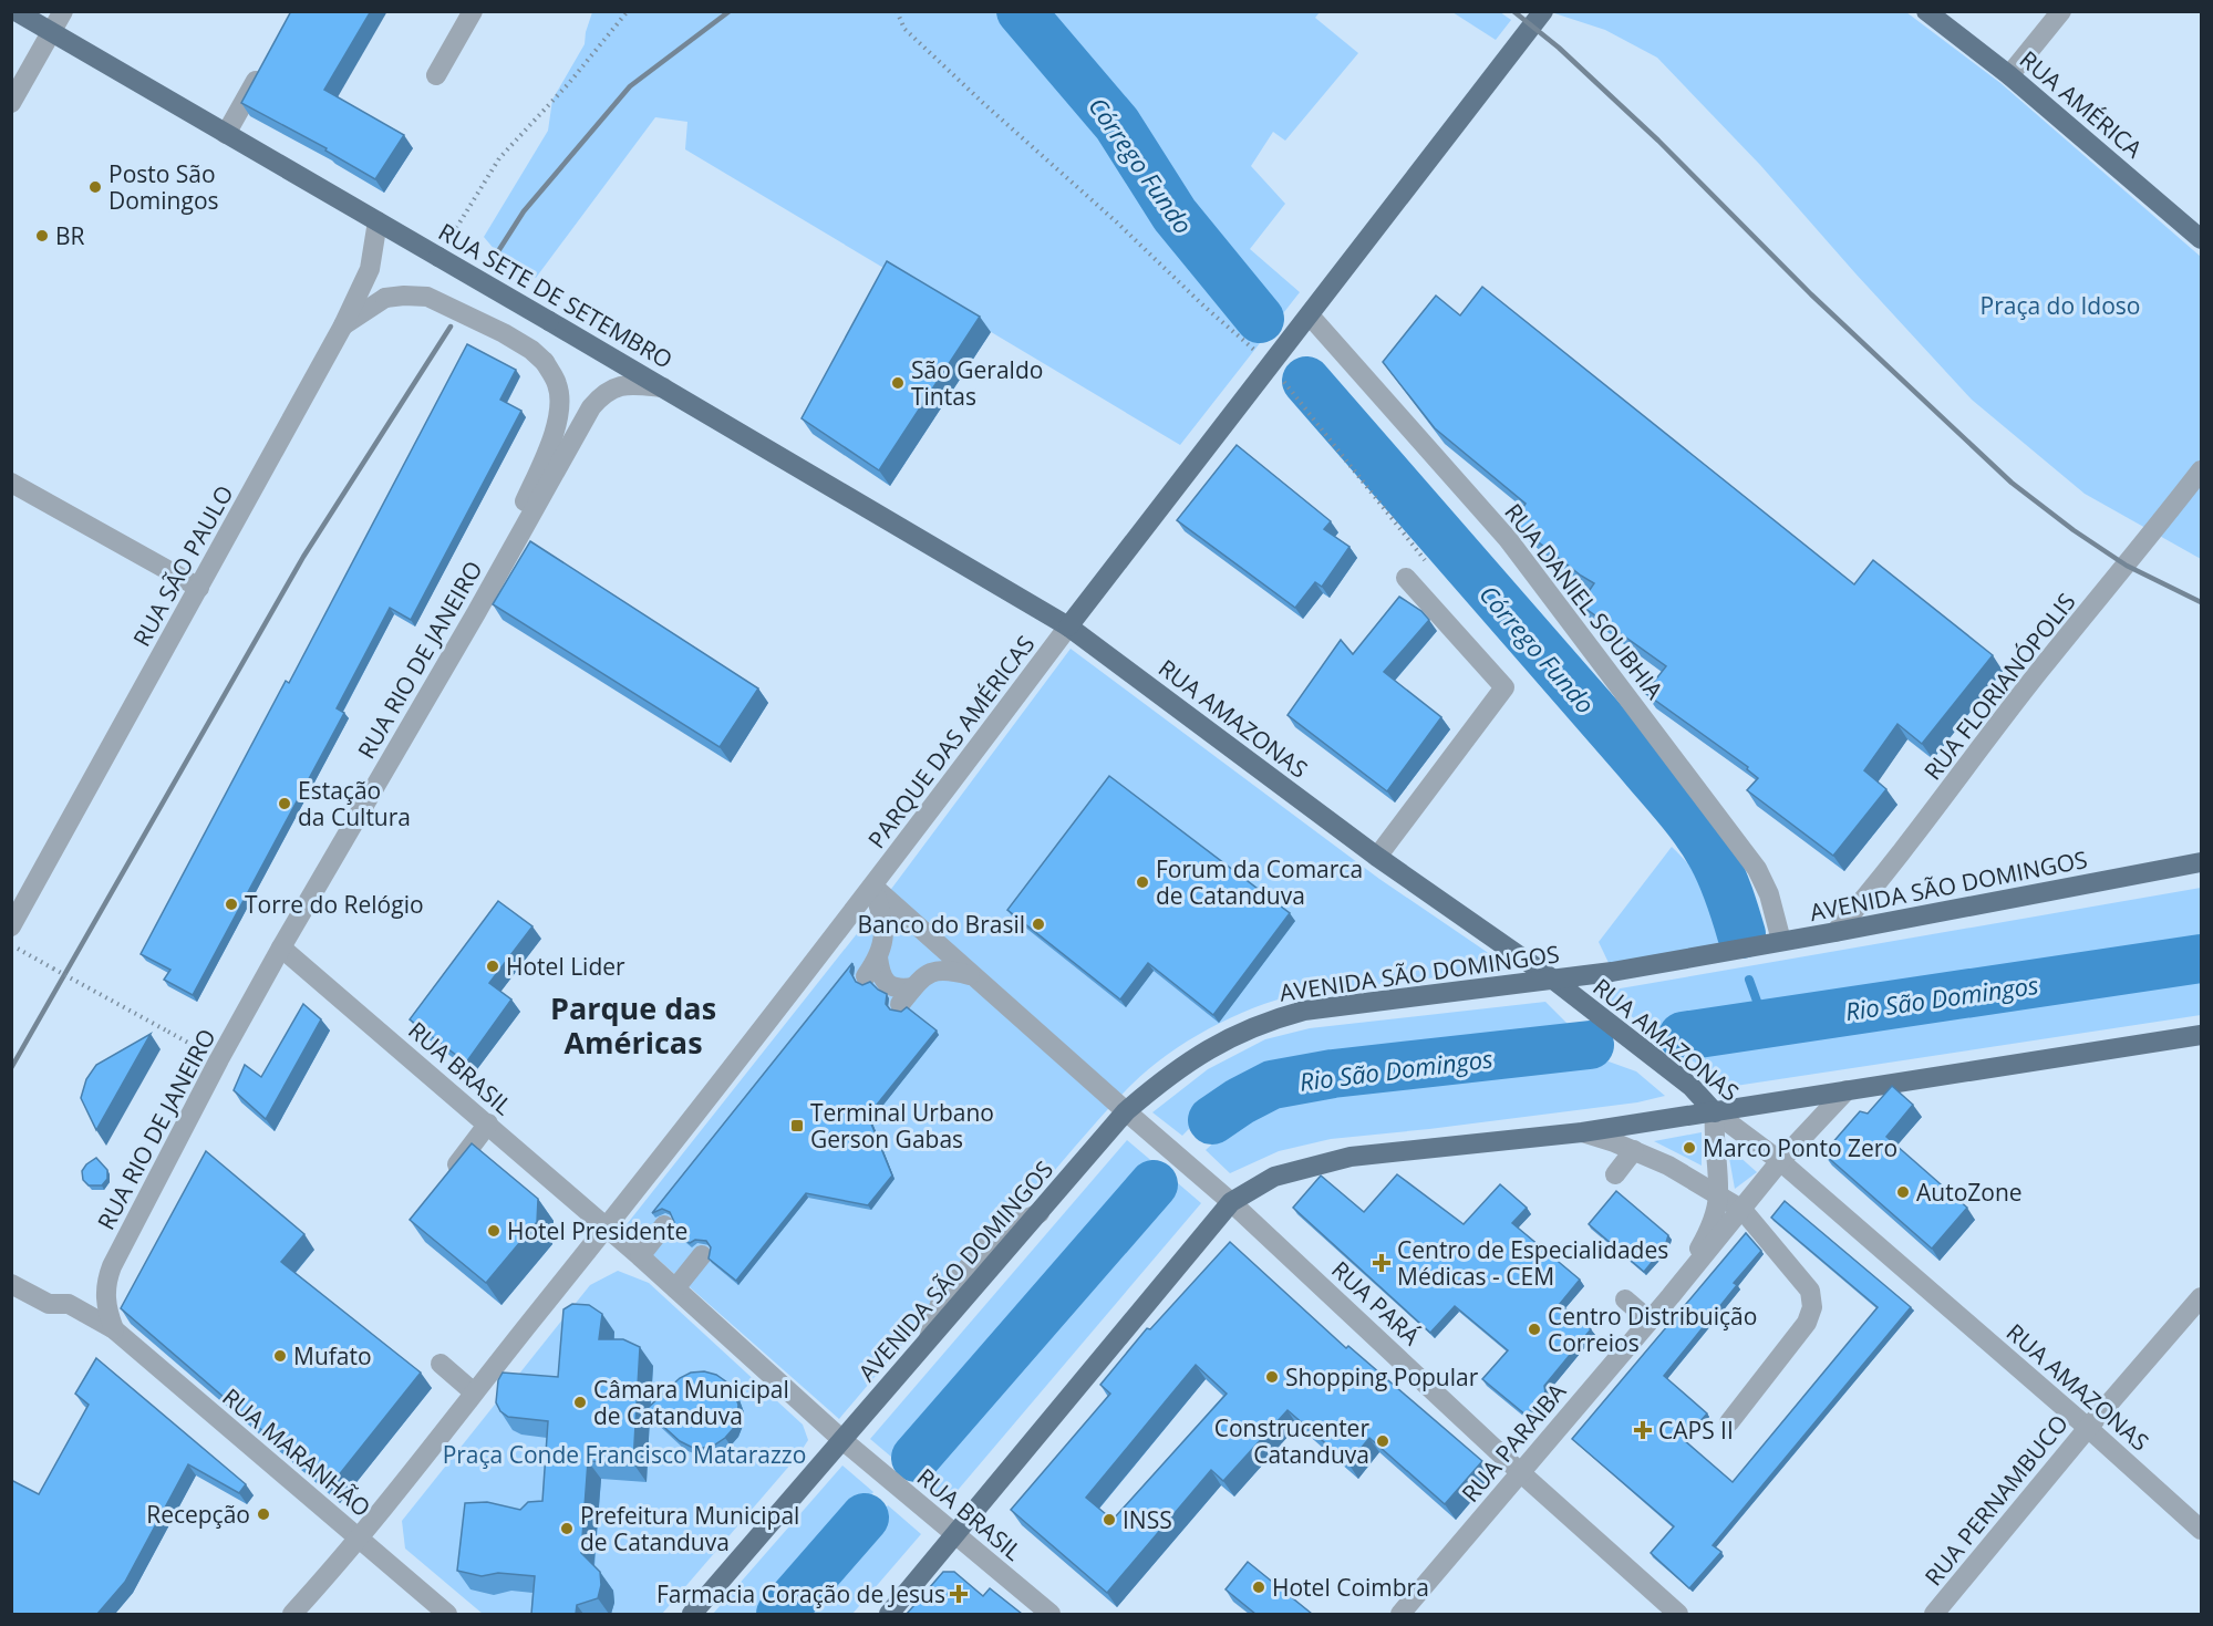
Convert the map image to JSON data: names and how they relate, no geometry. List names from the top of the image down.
{
  "streets": {
    "main road": [
      "RUA AMÉRICA",
      "RUA SETE DE SETEMBRO",
      "RUA AMAZONAS",
      "AVENIDA SÃO DOMINGOS"
    ],
    "street": [
      "RUA SÃO PAULO",
      "RUA DANIEL SOUBHIA",
      "RUA RIO DE JANEIRO",
      "RUA FLORIANÓPOLIS",
      "PARQUE DAS AMÉRICAS",
      "RUA BRASIL",
      "RUA PARÁ",
      "RUA PARAIBA",
      "RUA MARANHÃO",
      "RUA PERNAMBUCO"
    ]
  },
  "crossings": [
    ["RUA SETE DE SETEMBRO", "RUA SÃO PAULO"],
    ["RUA SETE DE SETEMBRO", "RUA RIO DE JANEIRO"],
    ["RUA SETE DE SETEMBRO", "RUA AMAZONAS"],
    ["RUA SETE DE SETEMBRO", "PARQUE DAS AMÉRICAS"],
    ["RUA DANIEL SOUBHIA", "AVENIDA SÃO DOMINGOS"],
    ["RUA RIO DE JANEIRO", "RUA BRASIL"],
    ["RUA RIO DE JANEIRO", "RUA MARANHÃO"],
    ["RUA FLORIANÓPOLIS", "AVENIDA SÃO DOMINGOS"],
    ["RUA AMAZONAS", "PARQUE DAS AMÉRICAS"],
    ["RUA AMAZONAS", "AVENIDA SÃO DOMINGOS"],
    ["RUA AMAZONAS", "RUA PARAIBA"],
    ["RUA AMAZONAS", "RUA PERNAMBUCO"],
    ["PARQUE DAS AMÉRICAS", "RUA BRASIL"],
    ["AVENIDA SÃO DOMINGOS", "RUA BRASIL"],
    ["AVENIDA SÃO DOMINGOS", "RUA PARÁ"],
    ["RUA PARÁ", "RUA PARAIBA"]
  ],
  "districts": ["Parque das Américas"],
  "water": ["Córrego Fundo", "Rio São Domingos"],
  "parks": ["Praça do Idoso", "Praça Conde Francisco Matarazzo"],
  "places": {
    "other": [
      "Posto São Domingos",
      "BR",
      "São Geraldo Tintas",
      "Estação da Cultura",
      "Forum da Comarca de Catanduva",
      "Torre do Relógio",
      "Banco do Brasil",
      "Hotel Lider",
      "Marco Ponto Zero",
      "AutoZone",
      "Hotel Presidente",
      "Centro Distribuição Correios",
      "Mufato",
      "Shopping Popular",
      "Câmara Municipal de Catanduva",
      "Construcenter Catanduva",
      "Recepção",
      "INSS",
      "Prefeitura Municipal de Catanduva",
      "Hotel Coimbra"
    ],
    "transit": ["Terminal Urbano Gerson Gabas"],
    "health": ["Centro de Especialidades Médicas - CEM", "CAPS II", "Farmacia Coração de Jesus"]
  }
}
